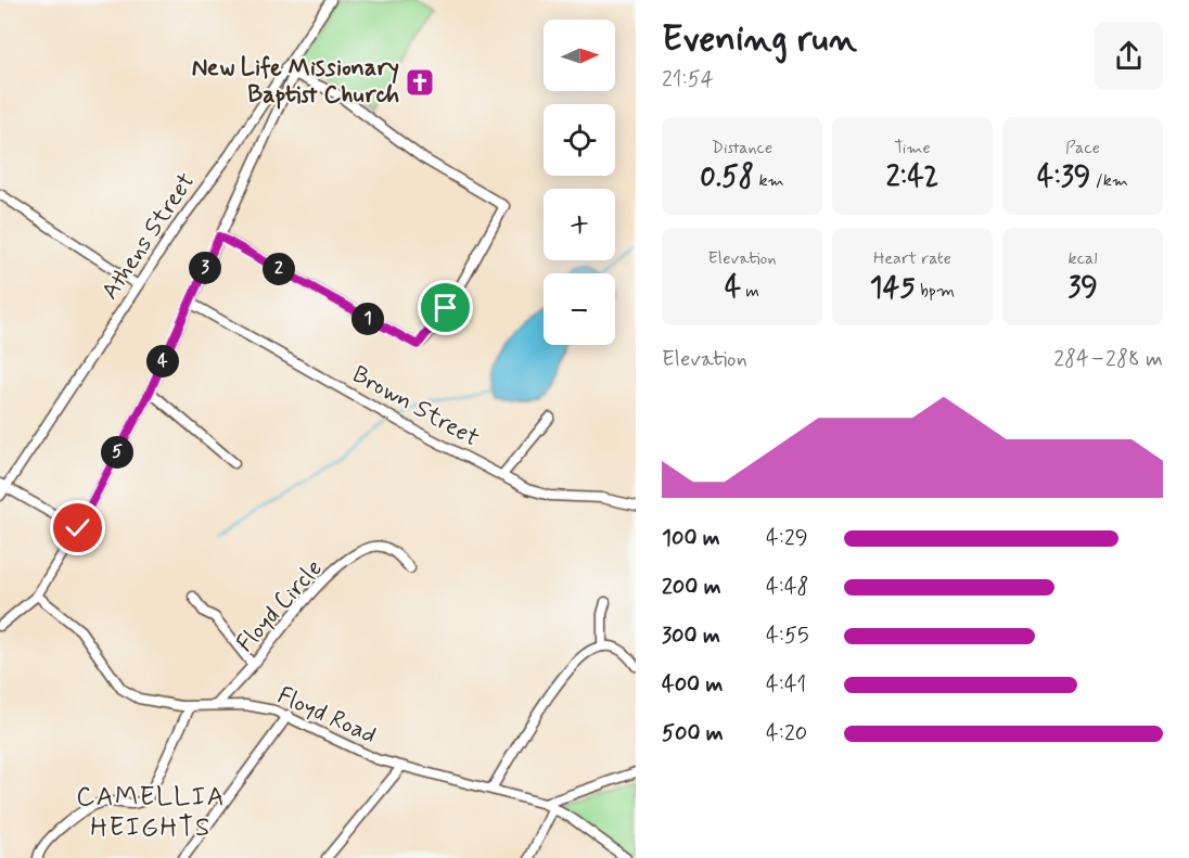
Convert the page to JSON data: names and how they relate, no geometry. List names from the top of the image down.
{
  "streets": {
    "street": [
      "Athens Street",
      "Brown Street",
      "Floyd Circle",
      "Floyd Road"
    ]
  },
  "crossings": [
    ["Floyd Circle", "Floyd Road"]
  ],
  "districts": ["CAMELLIA HEIGHTS"],
  "places": {
    "church": ["New Life Missionary Baptist Church"]
  },
  "north": "right",
  "page": {
    "heading": ["Evening run", "21:54"],
    "map_buttons": ["+", "−"],
    "stats": [
      ["Distance", "0.58 km"],
      ["Time", "2:42"],
      ["Pace", "4:39 /km"],
      ["Elevation", "4 m"],
      ["Heart rate", "145 bpm"],
      ["kcal", "39"]
    ],
    "pins": [
      "3",
      "2",
      "1",
      "4",
      "5"
    ],
    "chart": ["Elevation", "284–288 m"],
    "list": [
      {
        "name": "100 m",
        "note": "4:29"
      },
      {
        "name": "200 m",
        "note": "4:48"
      },
      {
        "name": "300 m",
        "note": "4:55"
      },
      {
        "name": "400 m",
        "note": "4:41"
      },
      {
        "name": "500 m",
        "note": "4:20"
      }
    ]
  }
}
